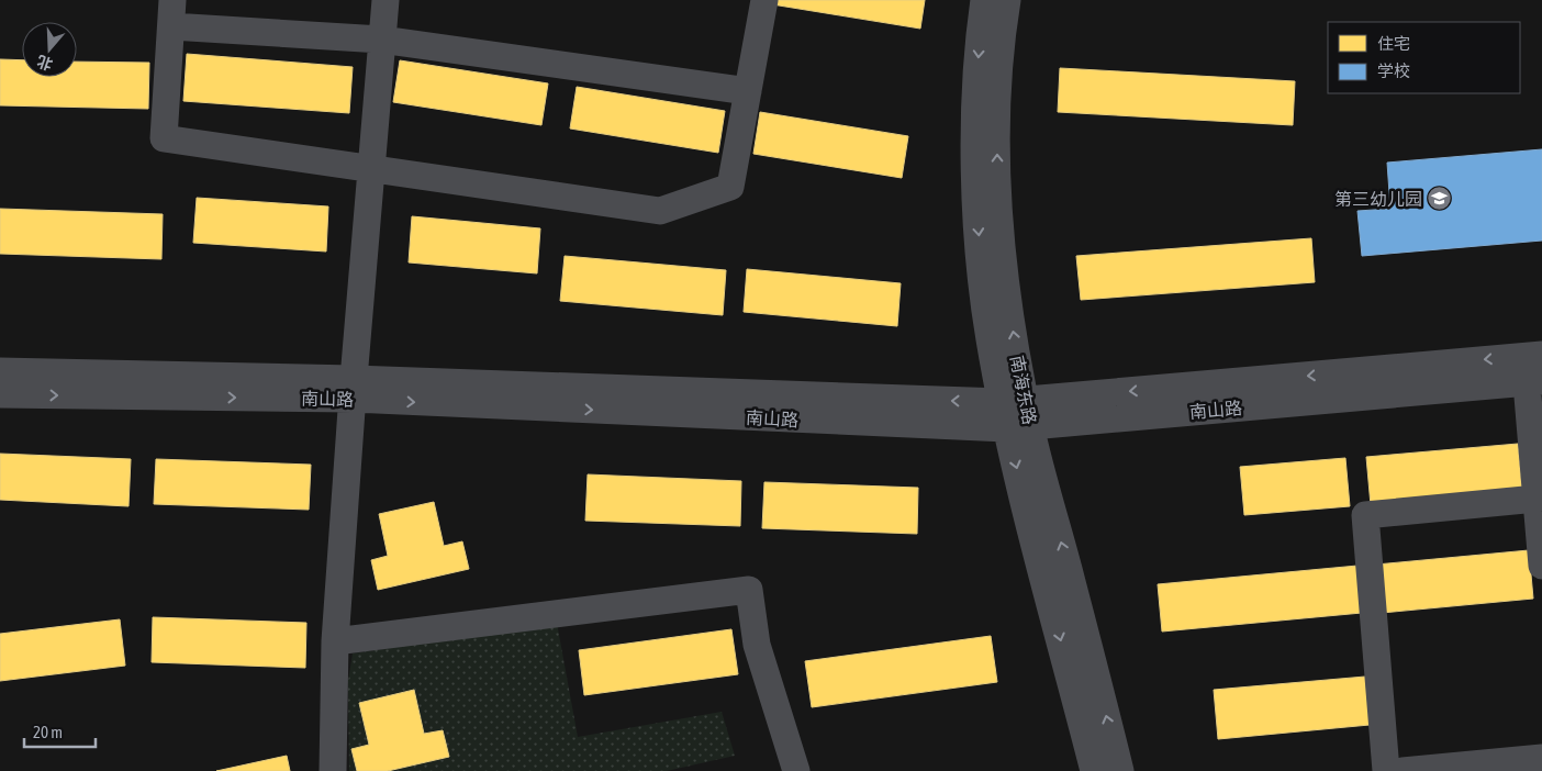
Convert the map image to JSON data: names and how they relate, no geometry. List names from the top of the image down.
{
  "streets": {
    "street": ["南海东路", "南山路"]
  },
  "crossings": [
    ["南海东路", "南山路"]
  ],
  "places": {
    "school or university": ["第三幼儿园"]
  },
  "legend": ["住宅", "学校"],
  "scale_bar": "20 m",
  "north": "bottom"
}
